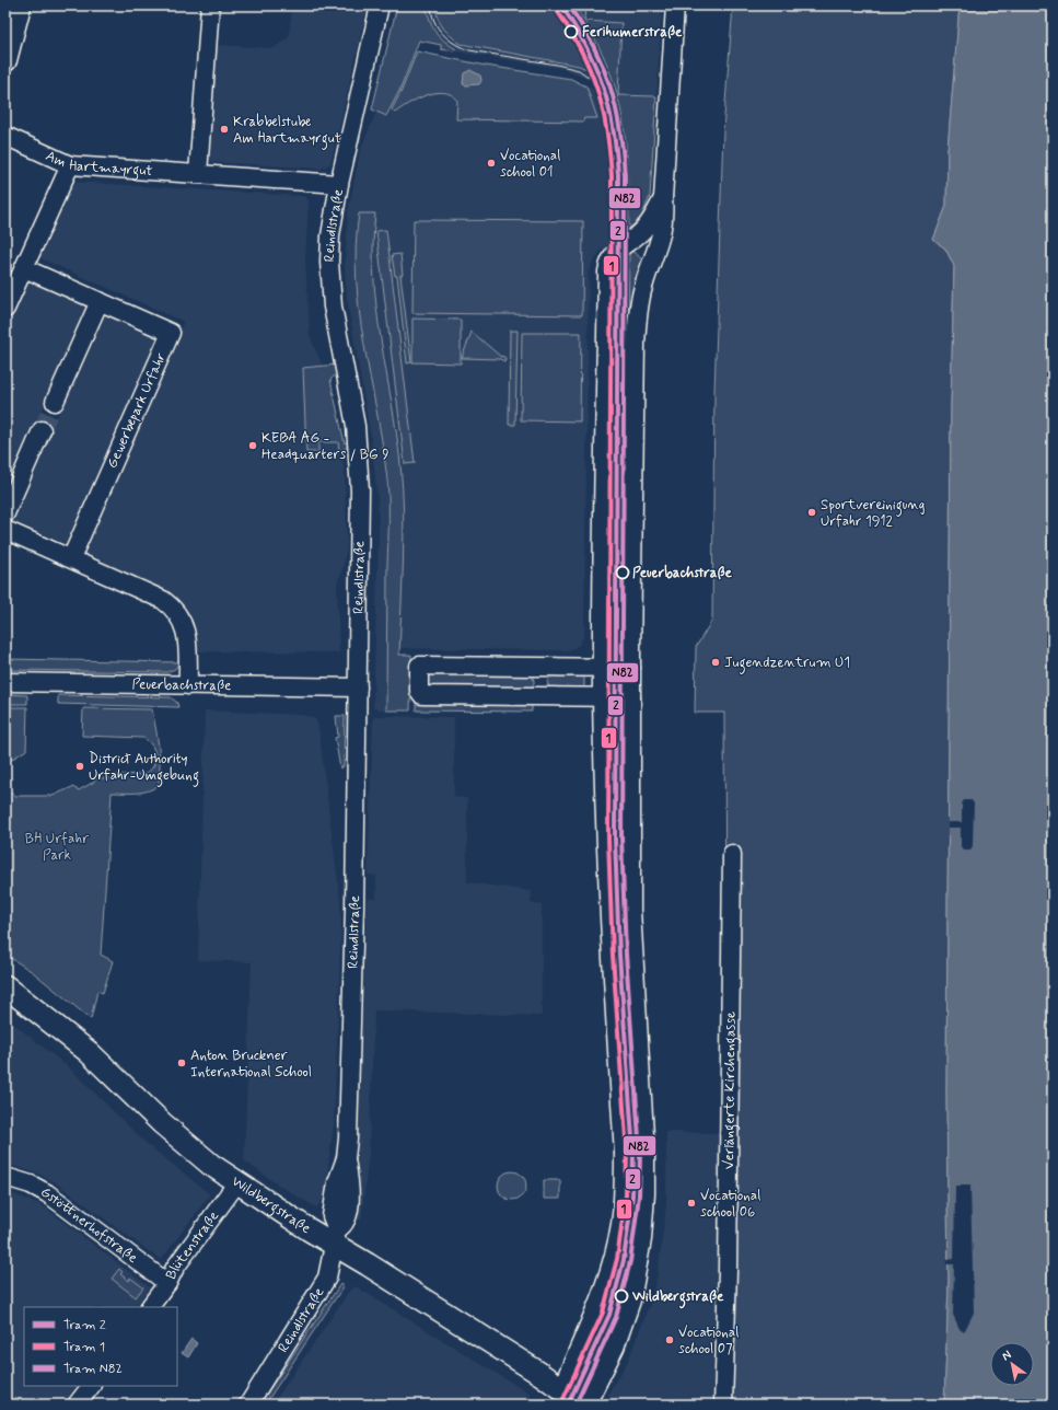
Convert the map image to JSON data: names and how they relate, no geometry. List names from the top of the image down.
{
  "streets": {
    "main road": ["Wildbergstraße"],
    "street": [
      "Am Hartmayrgut",
      "Reindlstraße",
      "Gewerbepark Urfahr",
      "Peuerbachstraße",
      "Verlängerte Kirchengasse",
      "Gstöttnerhofstraße",
      "Blütenstraße"
    ]
  },
  "crossings": [
    ["Am Hartmayrgut", "Reindlstraße"],
    ["Reindlstraße", "Peuerbachstraße"],
    ["Reindlstraße", "Wildbergstraße"],
    ["Wildbergstraße", "Blütenstraße"],
    ["Gstöttnerhofstraße", "Blütenstraße"]
  ],
  "parks": ["BH Urfahr Park"],
  "places": [
    "Ferihumerstraße",
    "Krabbelstube Am Hartmayrgut",
    "Vocational school 01",
    "KEBA AG - Headquarters / BG 9",
    "Sportvereinigung Urfahr 1912",
    "Peuerbachstraße",
    "Jugendzentrum U1",
    "District Authority Urfahr-Umgebung",
    "Anton Bruckner International School",
    "Vocational school 06",
    "Wildbergstraße",
    "Vocational school 07"
  ],
  "lines": ["tram line 2", "tram line N82", "tram line 1"],
  "legend": ["Tram 2", "Tram 1", "Tram N82"],
  "north": "top left"
}
